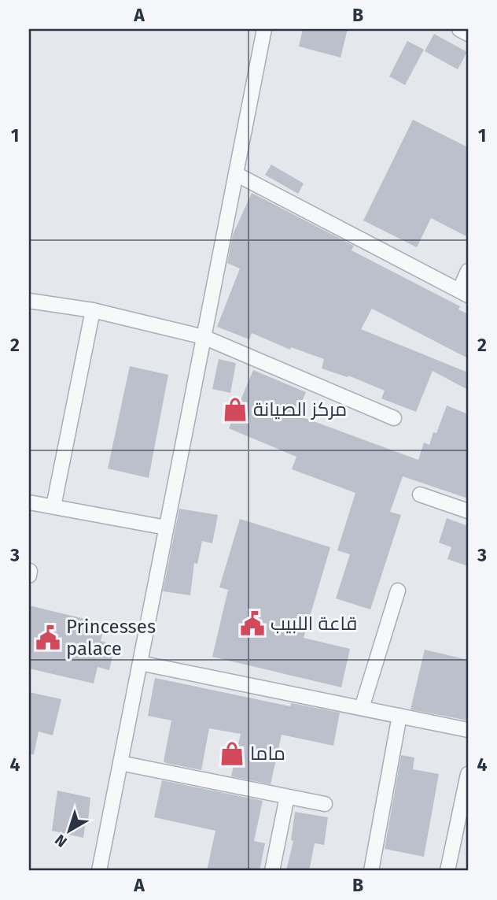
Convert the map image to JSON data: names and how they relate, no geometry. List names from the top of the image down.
{
  "places": {
    "shop": ["مركز الصيانة", "ماما"],
    "public building": ["قاعة اللبيب", "Princesses palace"]
  },
  "north": "bottom left",
  "grid": {
    "columns": ["A", "B"],
    "rows": [
      "1",
      "2",
      "3",
      "4"
    ]
  }
}
